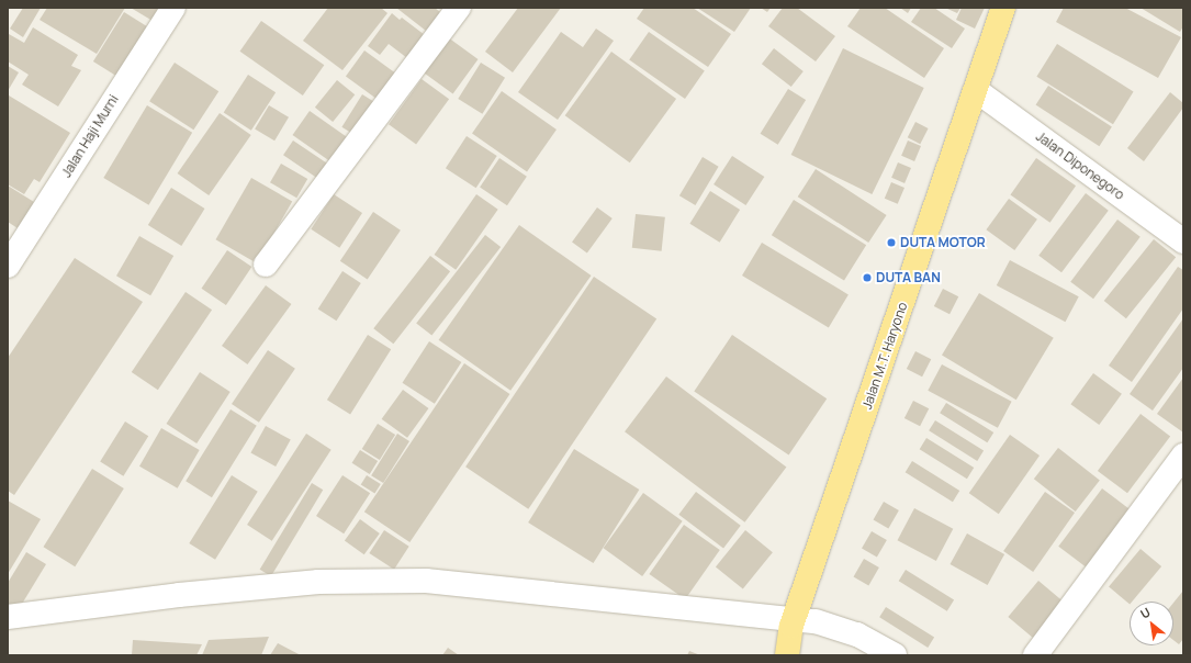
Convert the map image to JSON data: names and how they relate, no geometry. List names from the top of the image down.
{
  "streets": {
    "main road": ["Jalan M.T. Haryono"],
    "street": ["Jalan Haji Murni", "Jalan Diponegoro"]
  },
  "crossings": [
    ["Jalan Diponegoro", "Jalan M.T. Haryono"]
  ],
  "places": ["DUTA MOTOR", "DUTA BAN"],
  "north": "top left"
}
